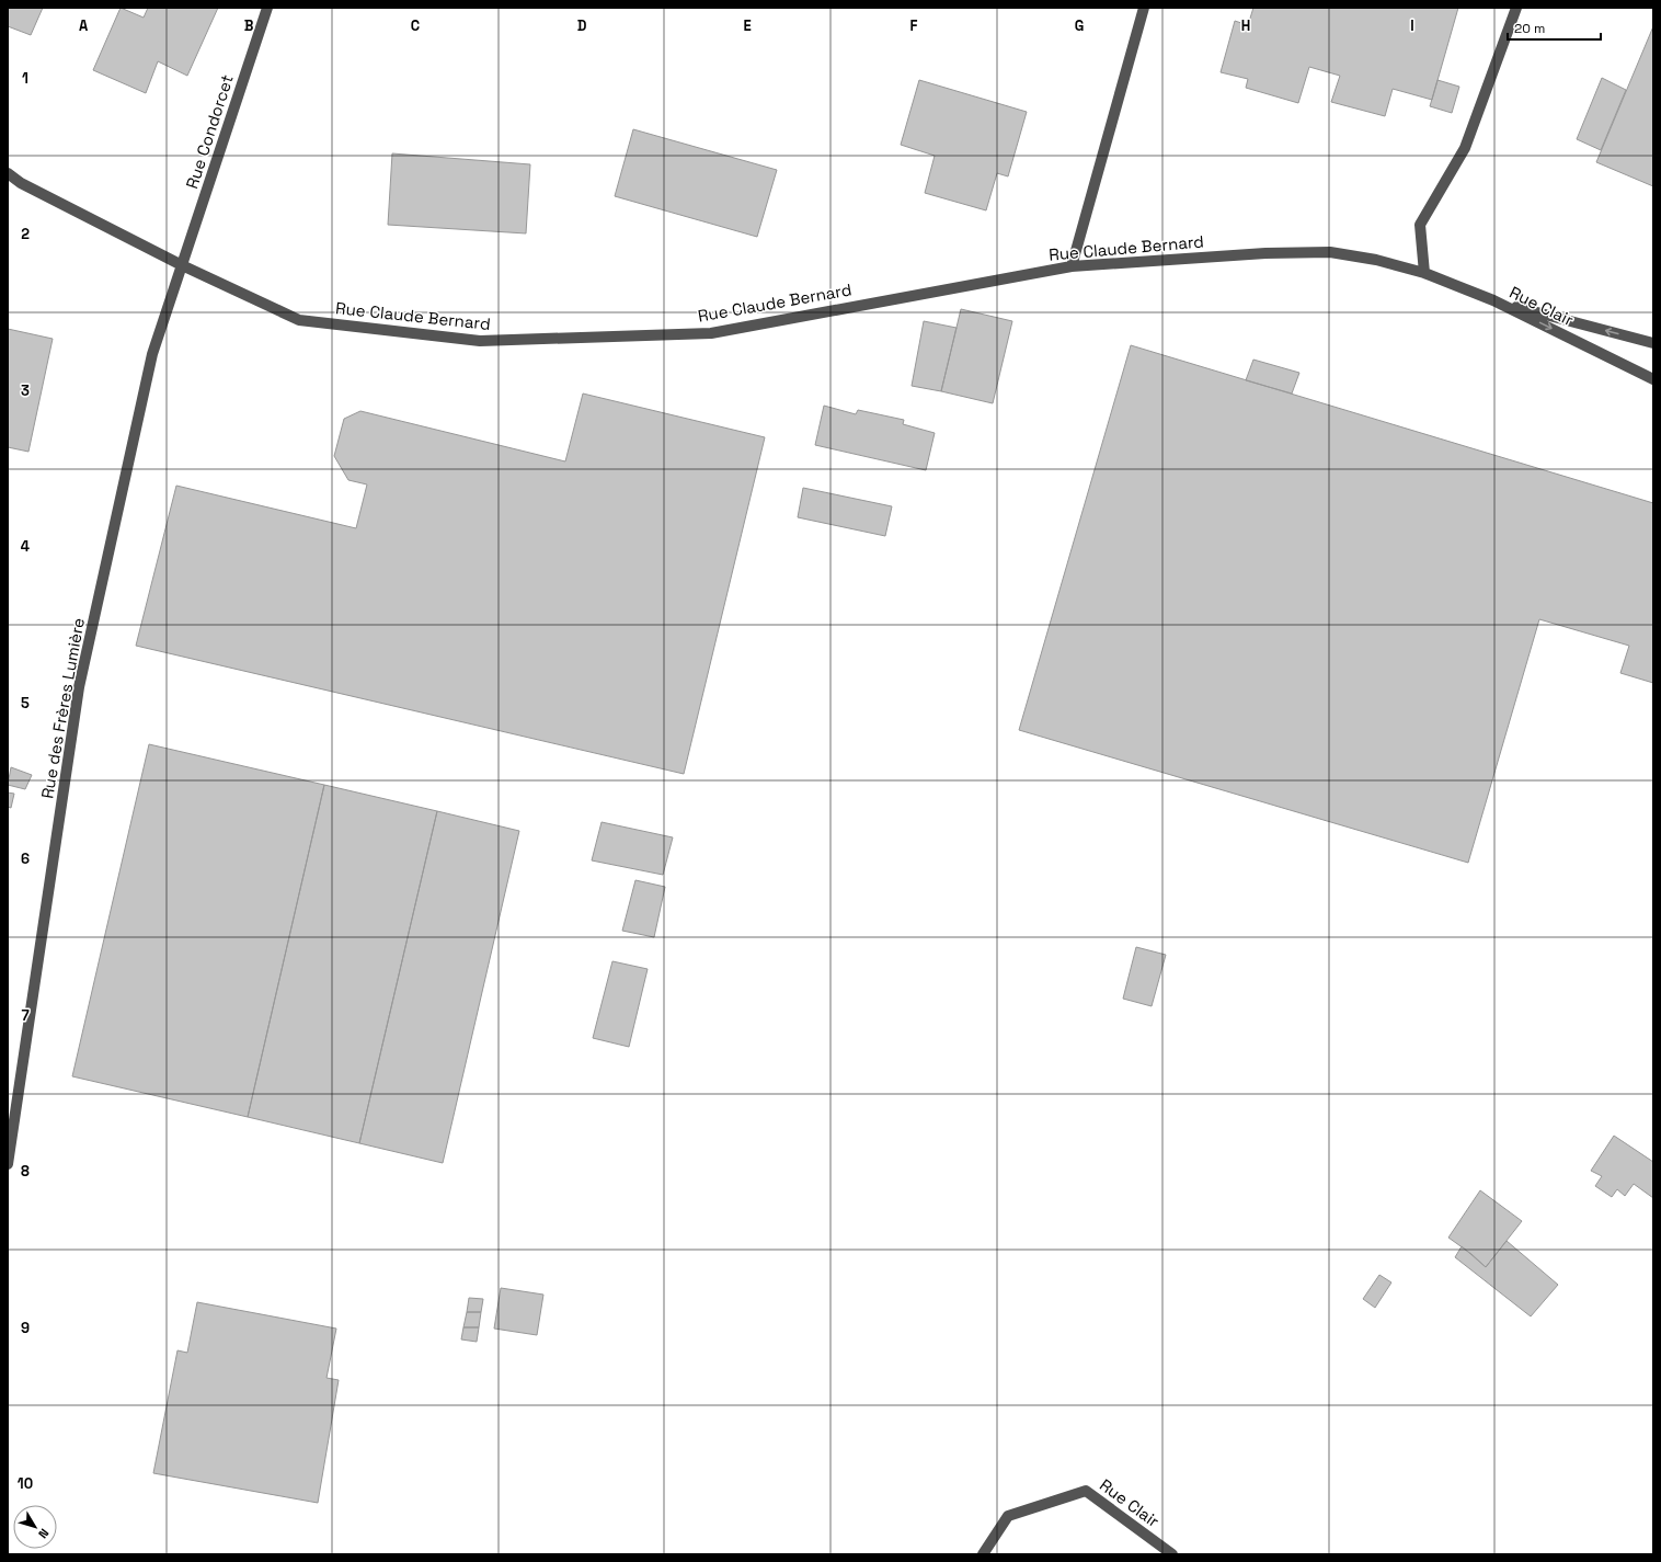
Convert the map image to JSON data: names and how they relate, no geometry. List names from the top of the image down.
{
  "streets": {
    "street": [
      "Rue Condorcet",
      "Rue Claude Bernard",
      "Rue Clair",
      "Rue des Frères Lumière"
    ]
  },
  "crossings": [
    ["Rue Condorcet", "Rue Claude Bernard"],
    ["Rue Condorcet", "Rue des Frères Lumière"],
    ["Rue Claude Bernard", "Rue Clair"],
    ["Rue Claude Bernard", "Rue des Frères Lumière"]
  ],
  "scale_bar": "20 m",
  "north": "bottom right",
  "grid": {
    "columns": [
      "A",
      "B",
      "C",
      "D",
      "E",
      "F",
      "G",
      "H",
      "I"
    ],
    "rows": [
      "1",
      "2",
      "3",
      "4",
      "5",
      "6",
      "7",
      "8",
      "9",
      "10"
    ]
  }
}
